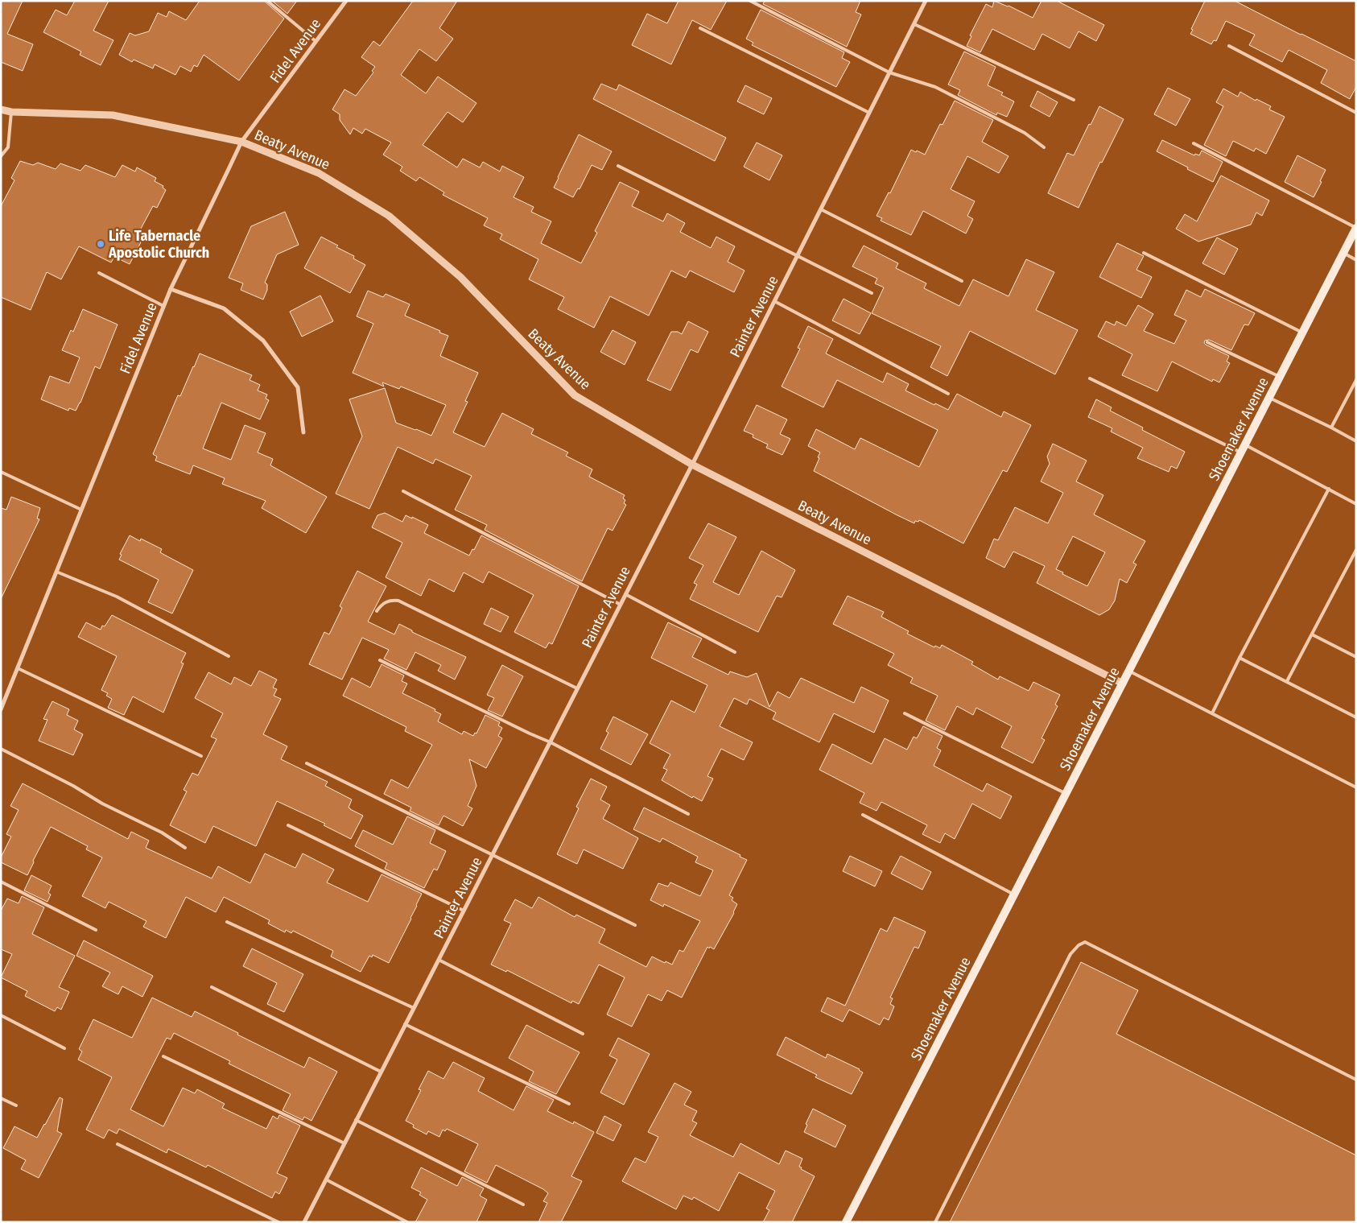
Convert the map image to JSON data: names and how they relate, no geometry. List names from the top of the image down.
{
  "streets": {
    "main road": ["Shoemaker Avenue"],
    "street": ["Fidel Avenue", "Beaty Avenue", "Painter Avenue"]
  },
  "crossings": [
    ["Fidel Avenue", "Beaty Avenue"],
    ["Beaty Avenue", "Painter Avenue"],
    ["Beaty Avenue", "Shoemaker Avenue"]
  ],
  "places": ["Life Tabernacle Apostolic Church"]
}
